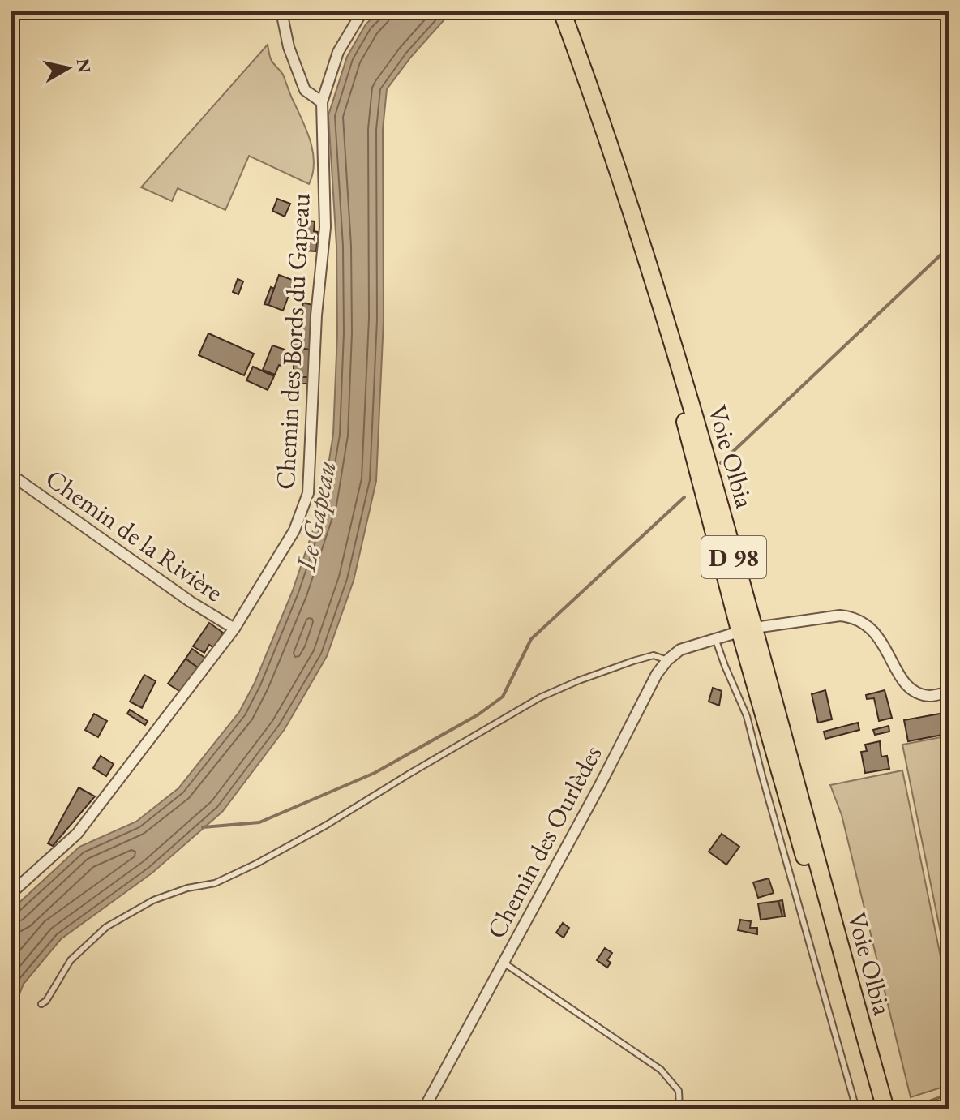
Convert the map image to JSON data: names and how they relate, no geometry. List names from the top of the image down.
{
  "streets": {
    "highway": ["Voie Olbia", "D 98"],
    "street": ["Chemin des Bords du Gapeau", "Chemin de la Rivière", "Chemin des Ourlèdes"]
  },
  "crossings": [
    ["Chemin des Bords du Gapeau", "Chemin de la Rivière"]
  ],
  "water": ["Le Gapeau"],
  "north": "right"
}
